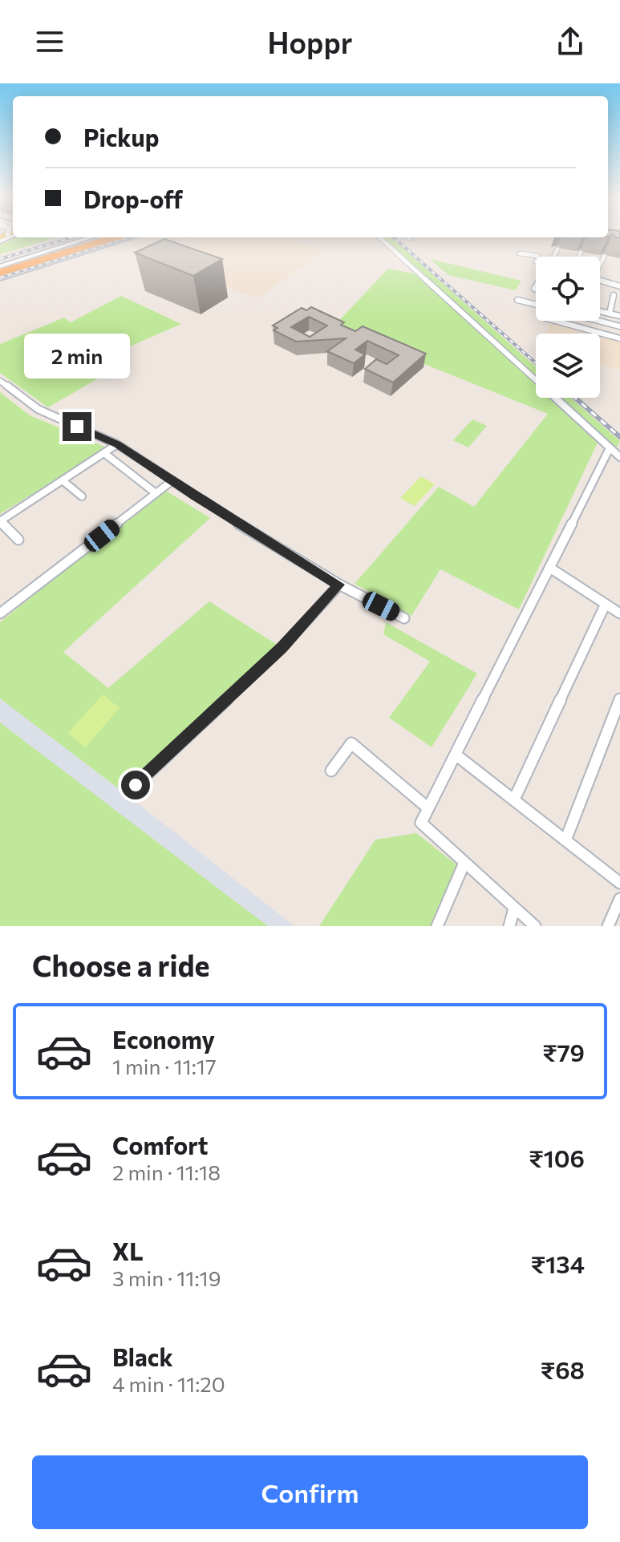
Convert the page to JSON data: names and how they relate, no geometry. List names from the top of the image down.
{
  "page": {
    "header": "Hoppr",
    "banner": ["Pickup", "Drop-off"],
    "bubble": "2 min",
    "heading": "Choose a ride",
    "list": [
      {
        "name": "Economy",
        "note": "1 min · 11:17",
        "value": "₹79"
      },
      {
        "name": "Comfort",
        "note": "2 min · 11:18",
        "value": "₹106"
      },
      {
        "name": "XL",
        "note": "3 min · 11:19",
        "value": "₹134"
      },
      {
        "name": "Black",
        "note": "4 min · 11:20",
        "value": "₹68"
      }
    ],
    "buttons": "Confirm"
  }
}
